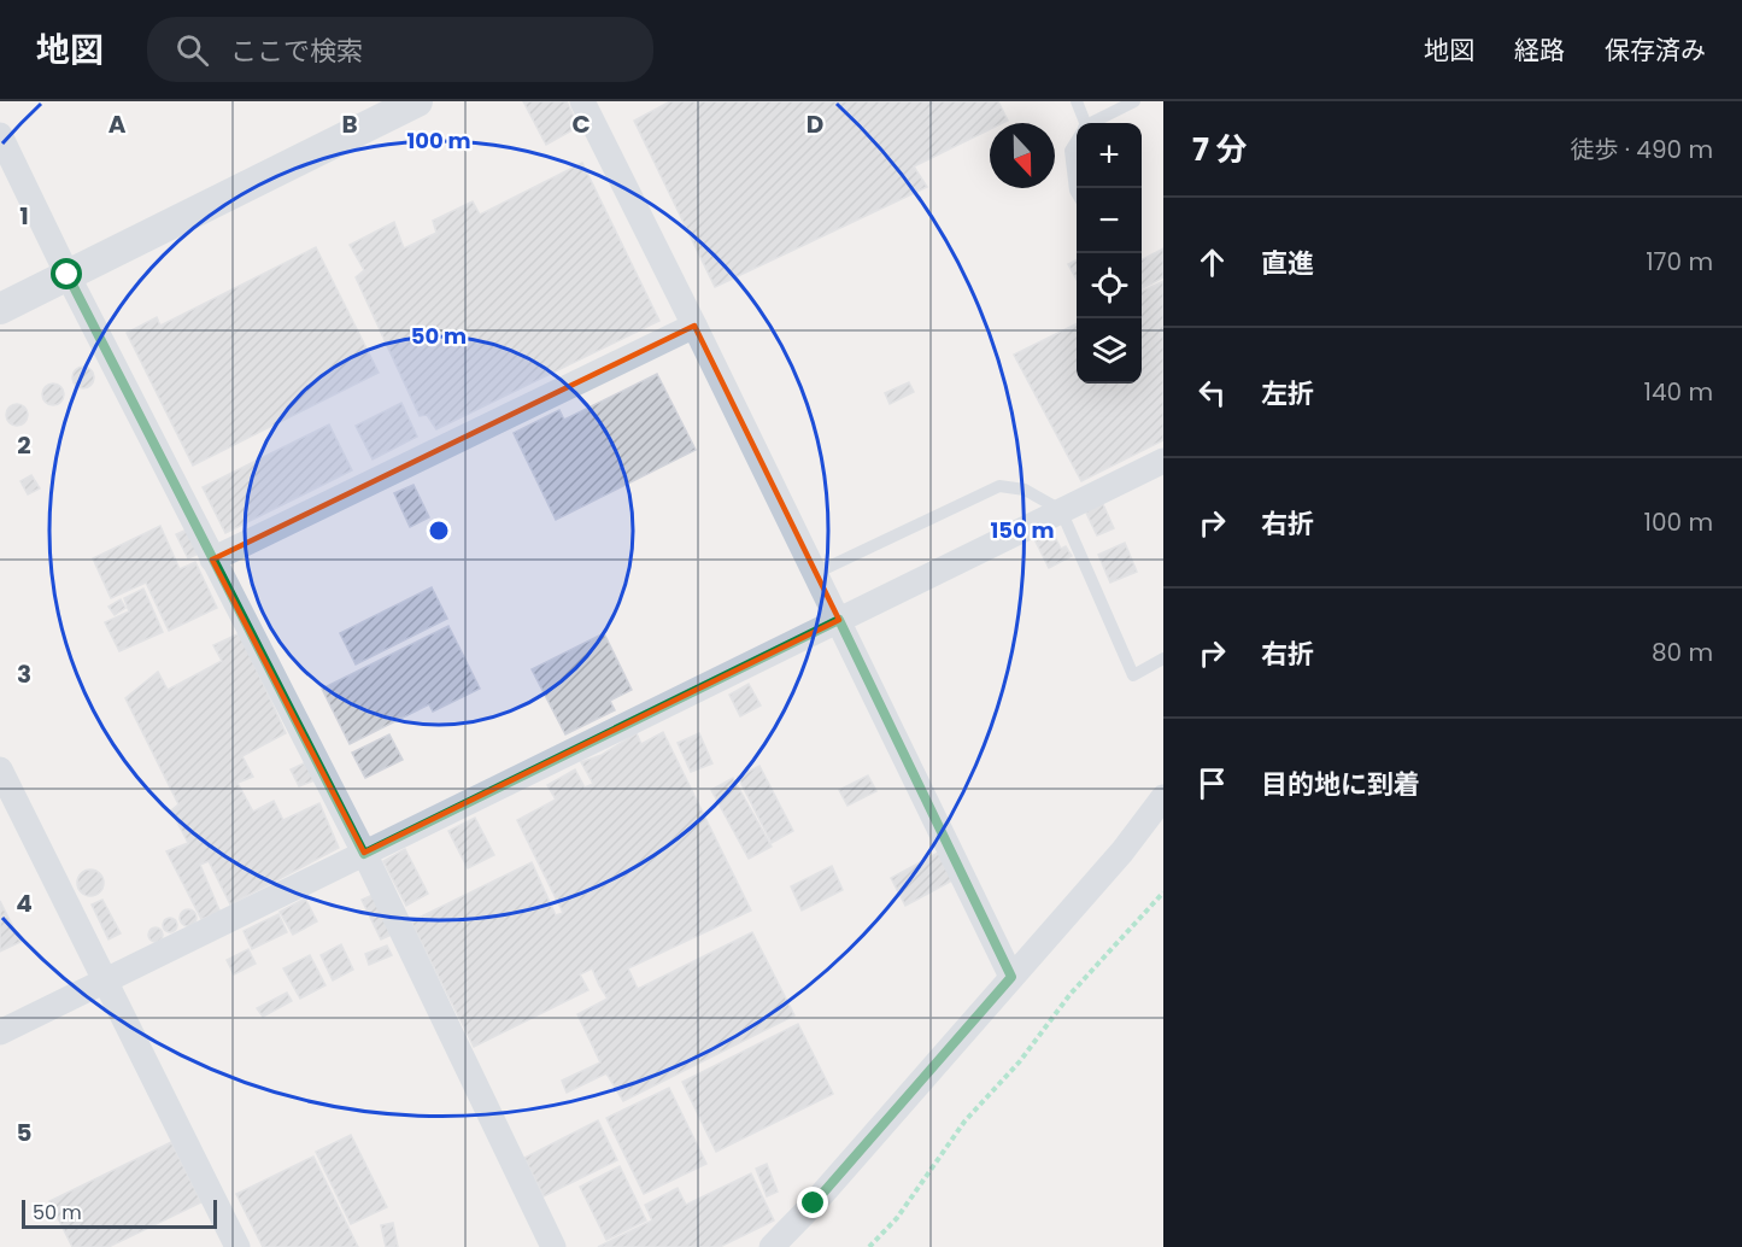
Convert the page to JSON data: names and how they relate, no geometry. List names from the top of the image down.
{
  "scale_bar": "50 m",
  "north": "bottom",
  "page": {
    "header": "地図",
    "search": "ここで検索",
    "nav": ["地図", "経路", "保存済み"],
    "heading": ["7 分", "徒歩 · 490 m"],
    "map_buttons": ["+", "−"],
    "list": [
      ["直進", "170 m"],
      ["左折", "140 m"],
      ["右折", "100 m"],
      ["右折", "80 m"],
      "目的地に到着"
    ],
    "scale": "50 m"
  },
  "grid": {
    "columns": [
      "A",
      "B",
      "C",
      "D"
    ],
    "rows": [
      "1",
      "2",
      "3",
      "4",
      "5"
    ]
  },
  "rings": ["100 m", "50 m", "150 m"]
}
